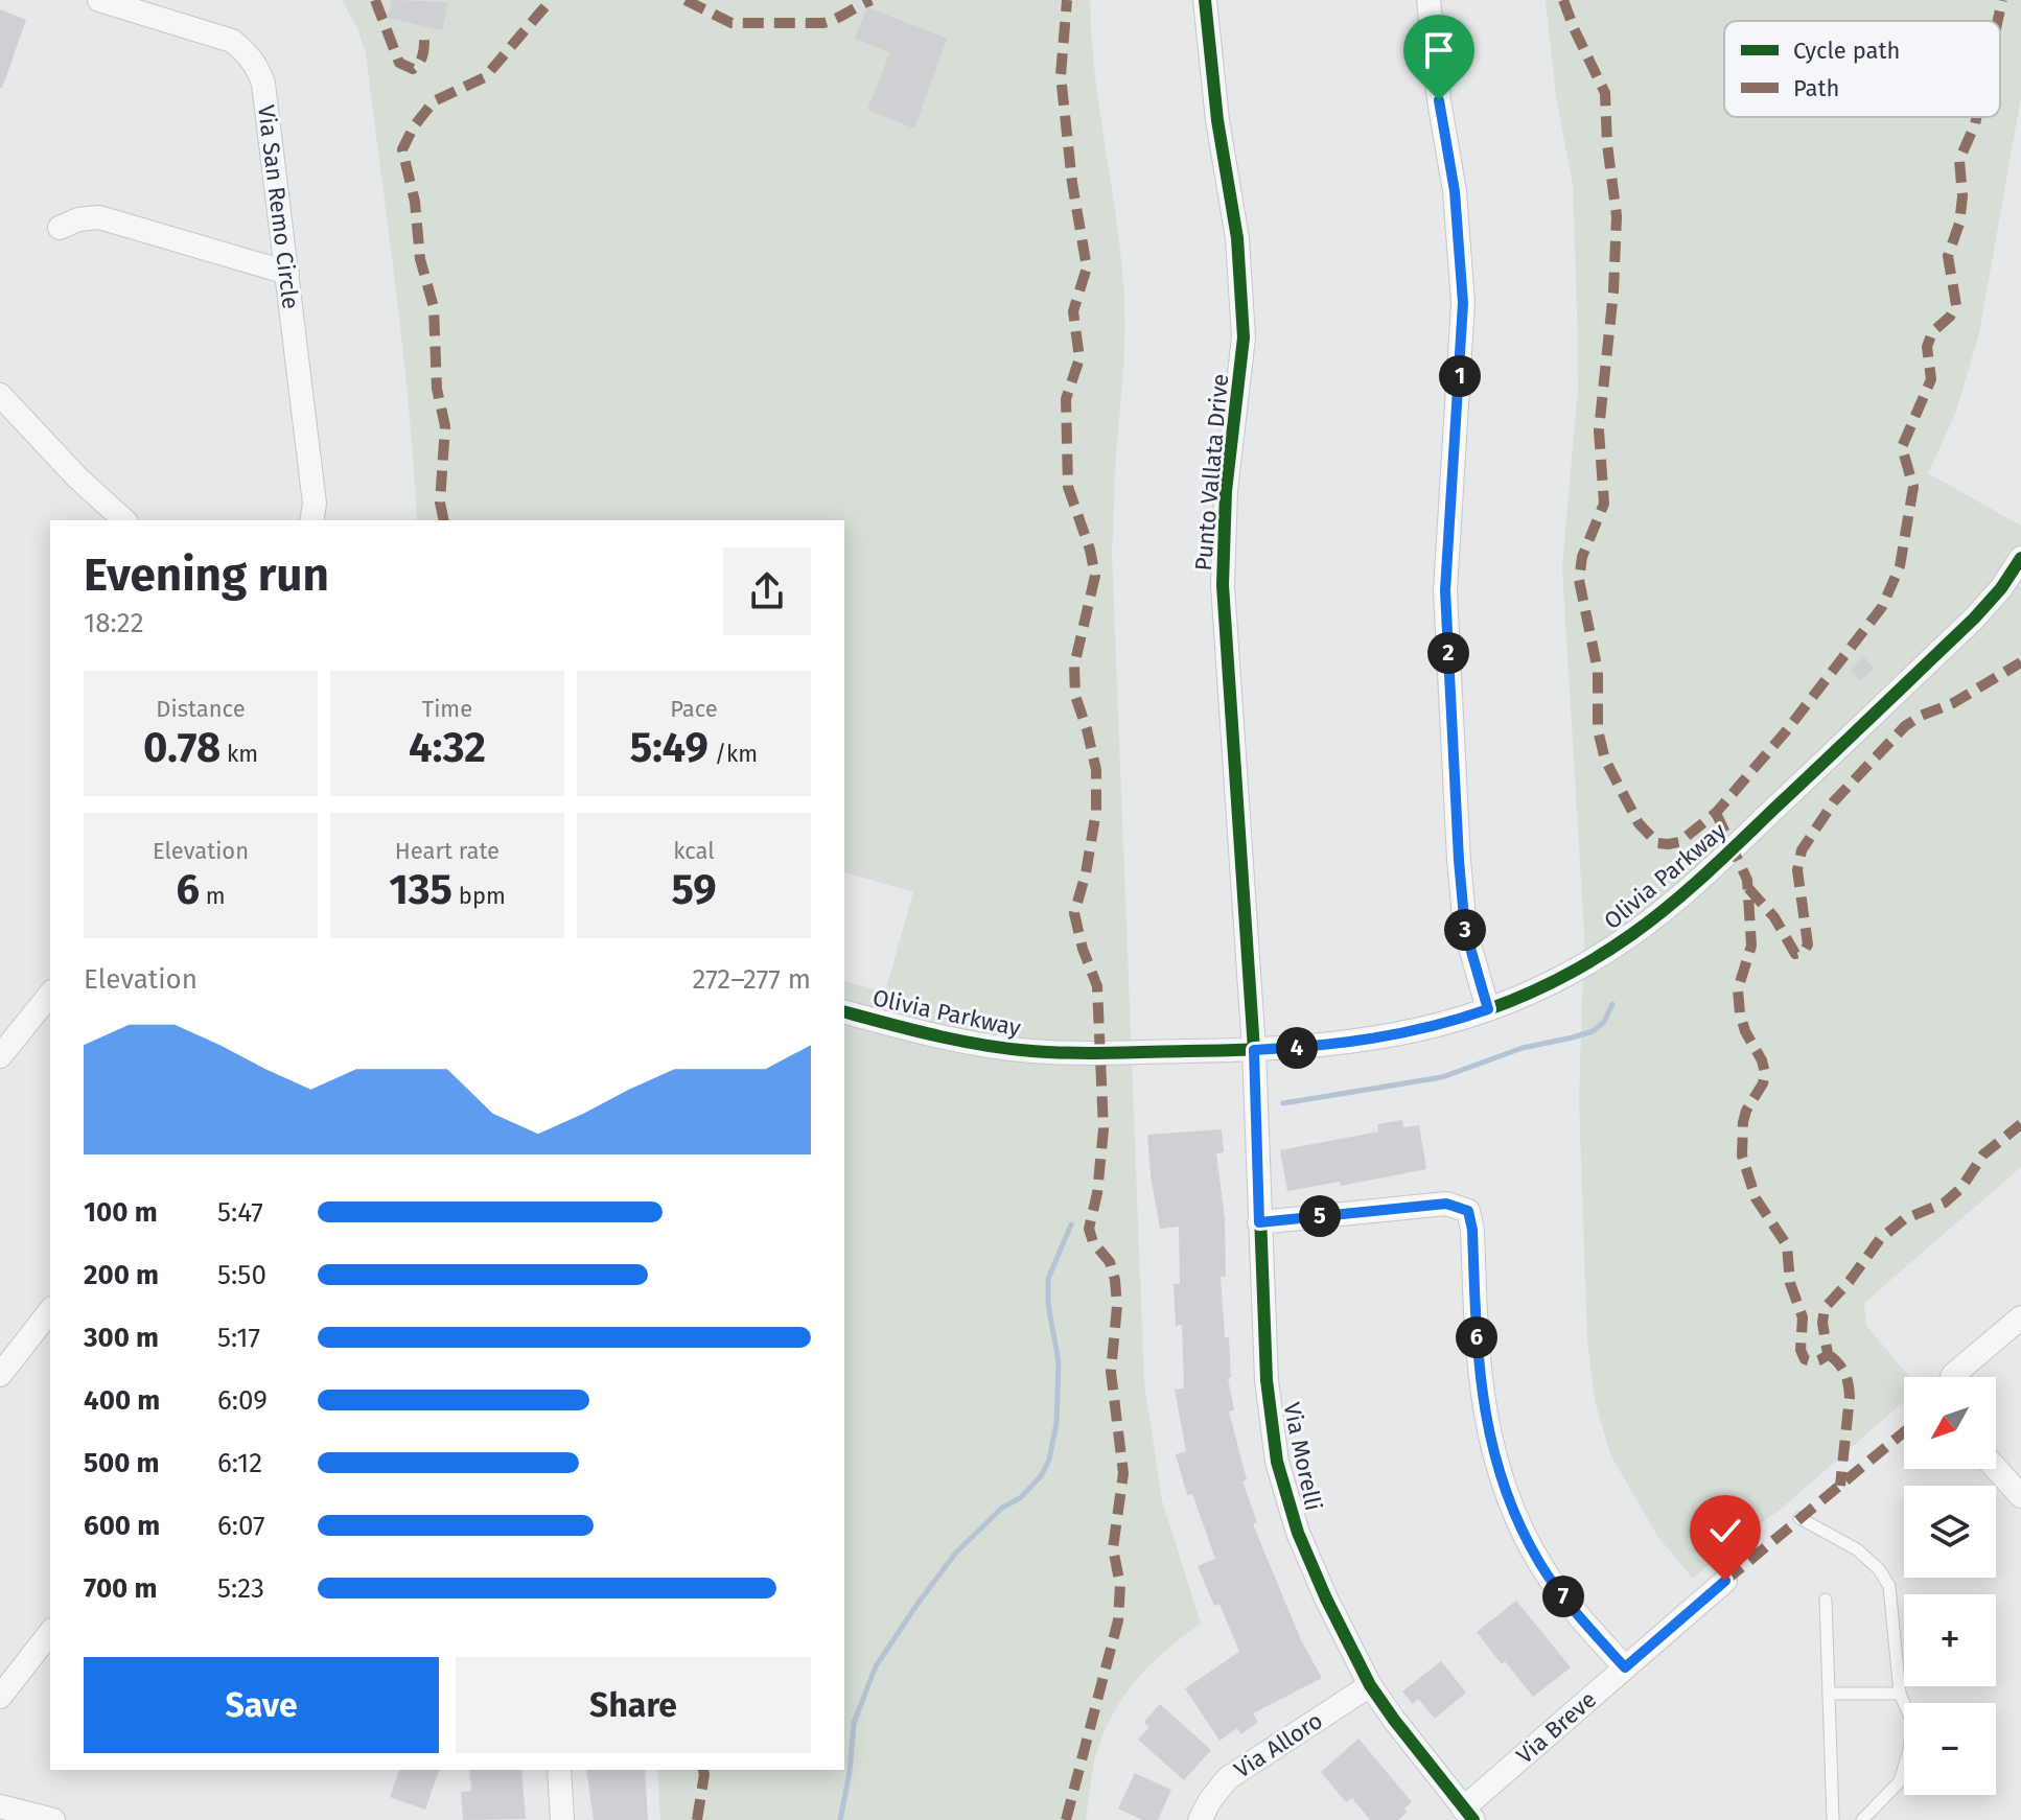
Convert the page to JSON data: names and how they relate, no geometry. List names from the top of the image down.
{
  "streets": {
    "street": [
      "Via San Remo Circle",
      "Punto Vallata Drive",
      "Olivia Parkway",
      "Via Morelli",
      "Via Breve",
      "Via Alloro"
    ]
  },
  "crossings": [
    ["Punto Vallata Drive", "Olivia Parkway"],
    ["Punto Vallata Drive", "Via Morelli"],
    ["Olivia Parkway", "Via Morelli"],
    ["Via Morelli", "Via Breve"],
    ["Via Morelli", "Via Alloro"]
  ],
  "legend": ["Cycle path", "Path"],
  "north": "bottom left",
  "page": {
    "pins": [
      "1",
      "2",
      "3",
      "4",
      "5",
      "6",
      "7"
    ],
    "heading": ["Evening run", "18:22"],
    "stats": [
      ["Distance", "0.78 km"],
      ["Time", "4:32"],
      ["Pace", "5:49 /km"],
      ["Elevation", "6 m"],
      ["Heart rate", "135 bpm"],
      ["kcal", "59"]
    ],
    "chart": ["Elevation", "272–277 m"],
    "list": [
      {
        "name": "100 m",
        "note": "5:47"
      },
      {
        "name": "200 m",
        "note": "5:50"
      },
      {
        "name": "300 m",
        "note": "5:17"
      },
      {
        "name": "400 m",
        "note": "6:09"
      },
      {
        "name": "500 m",
        "note": "6:12"
      },
      {
        "name": "600 m",
        "note": "6:07"
      },
      {
        "name": "700 m",
        "note": "5:23"
      }
    ],
    "map_buttons": ["+", "−"],
    "buttons": ["Save", "Share"]
  }
}
